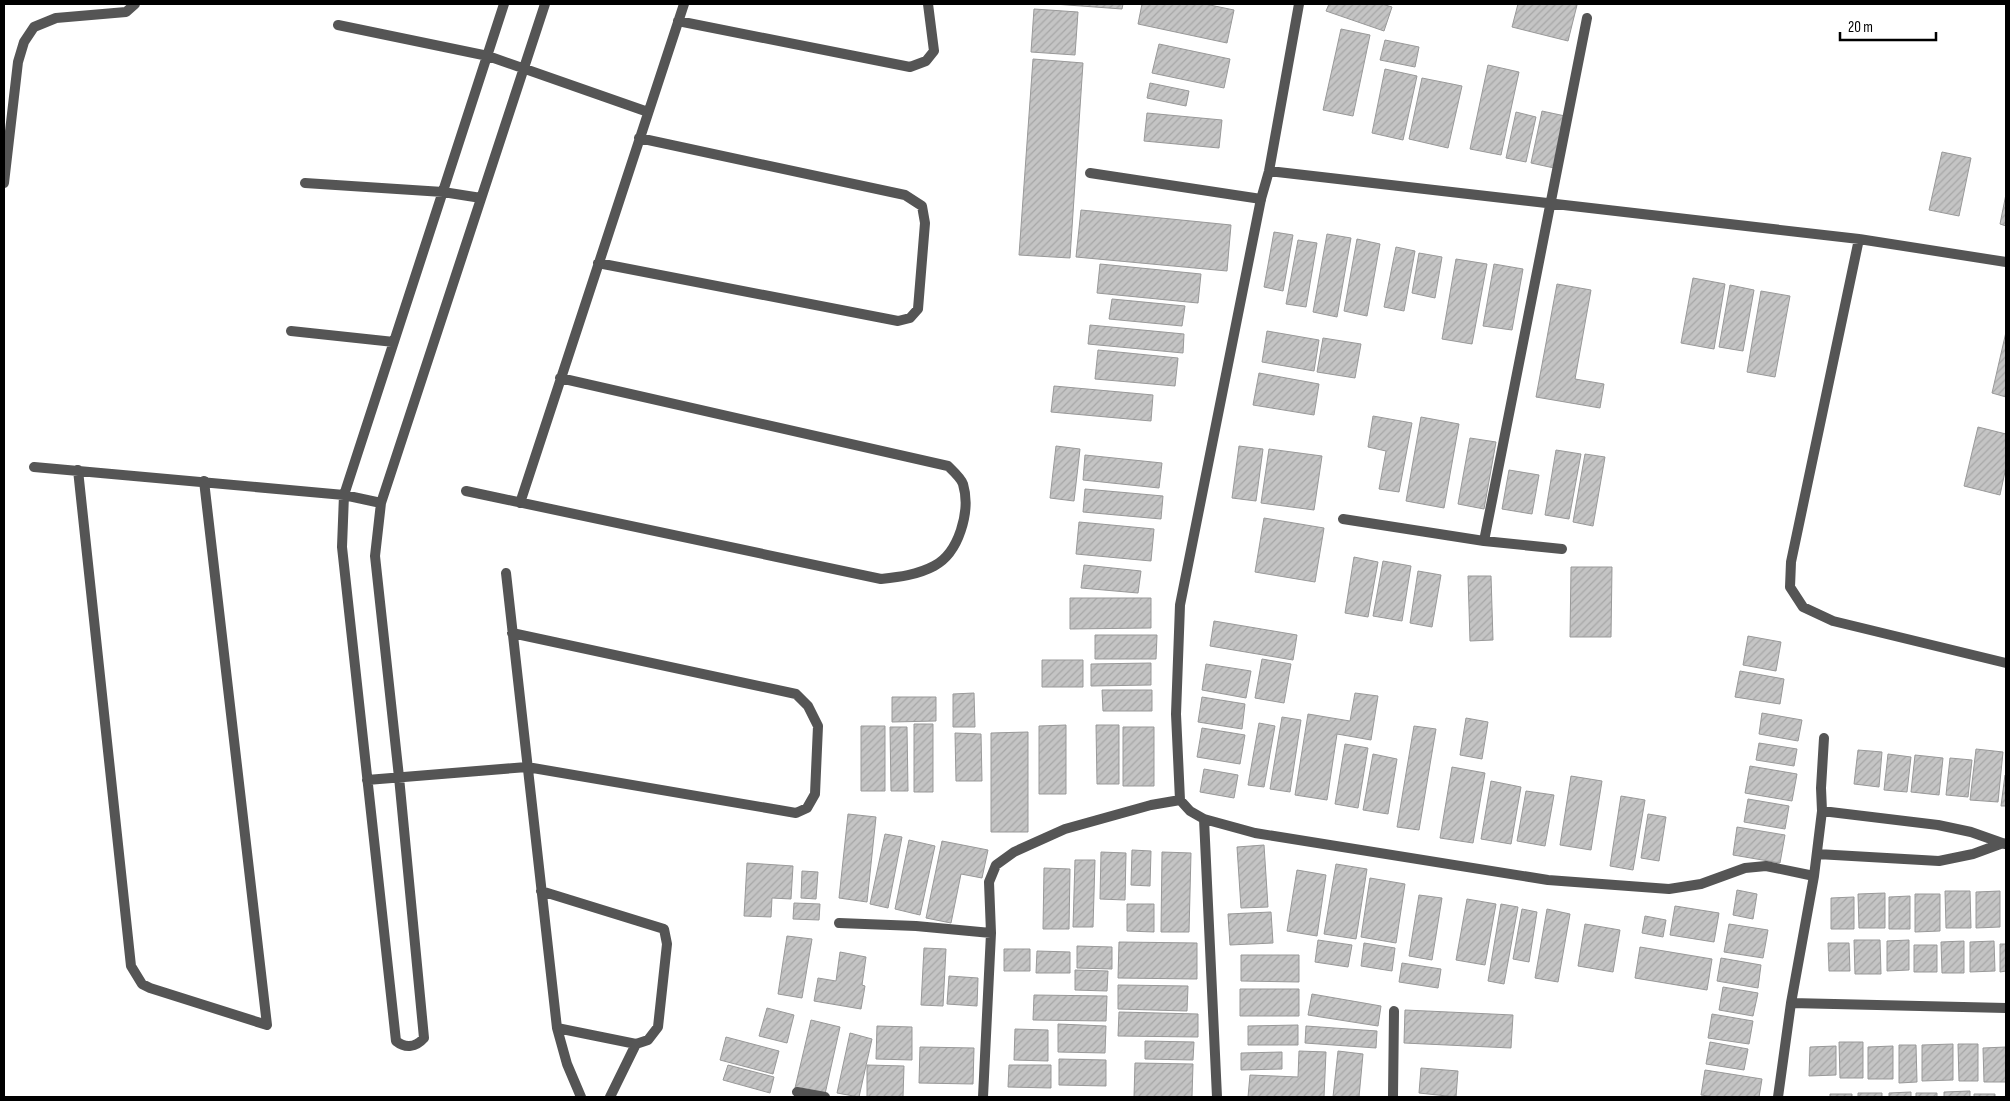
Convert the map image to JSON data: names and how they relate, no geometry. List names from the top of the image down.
{
  "scale_bar": "20 m"
}
